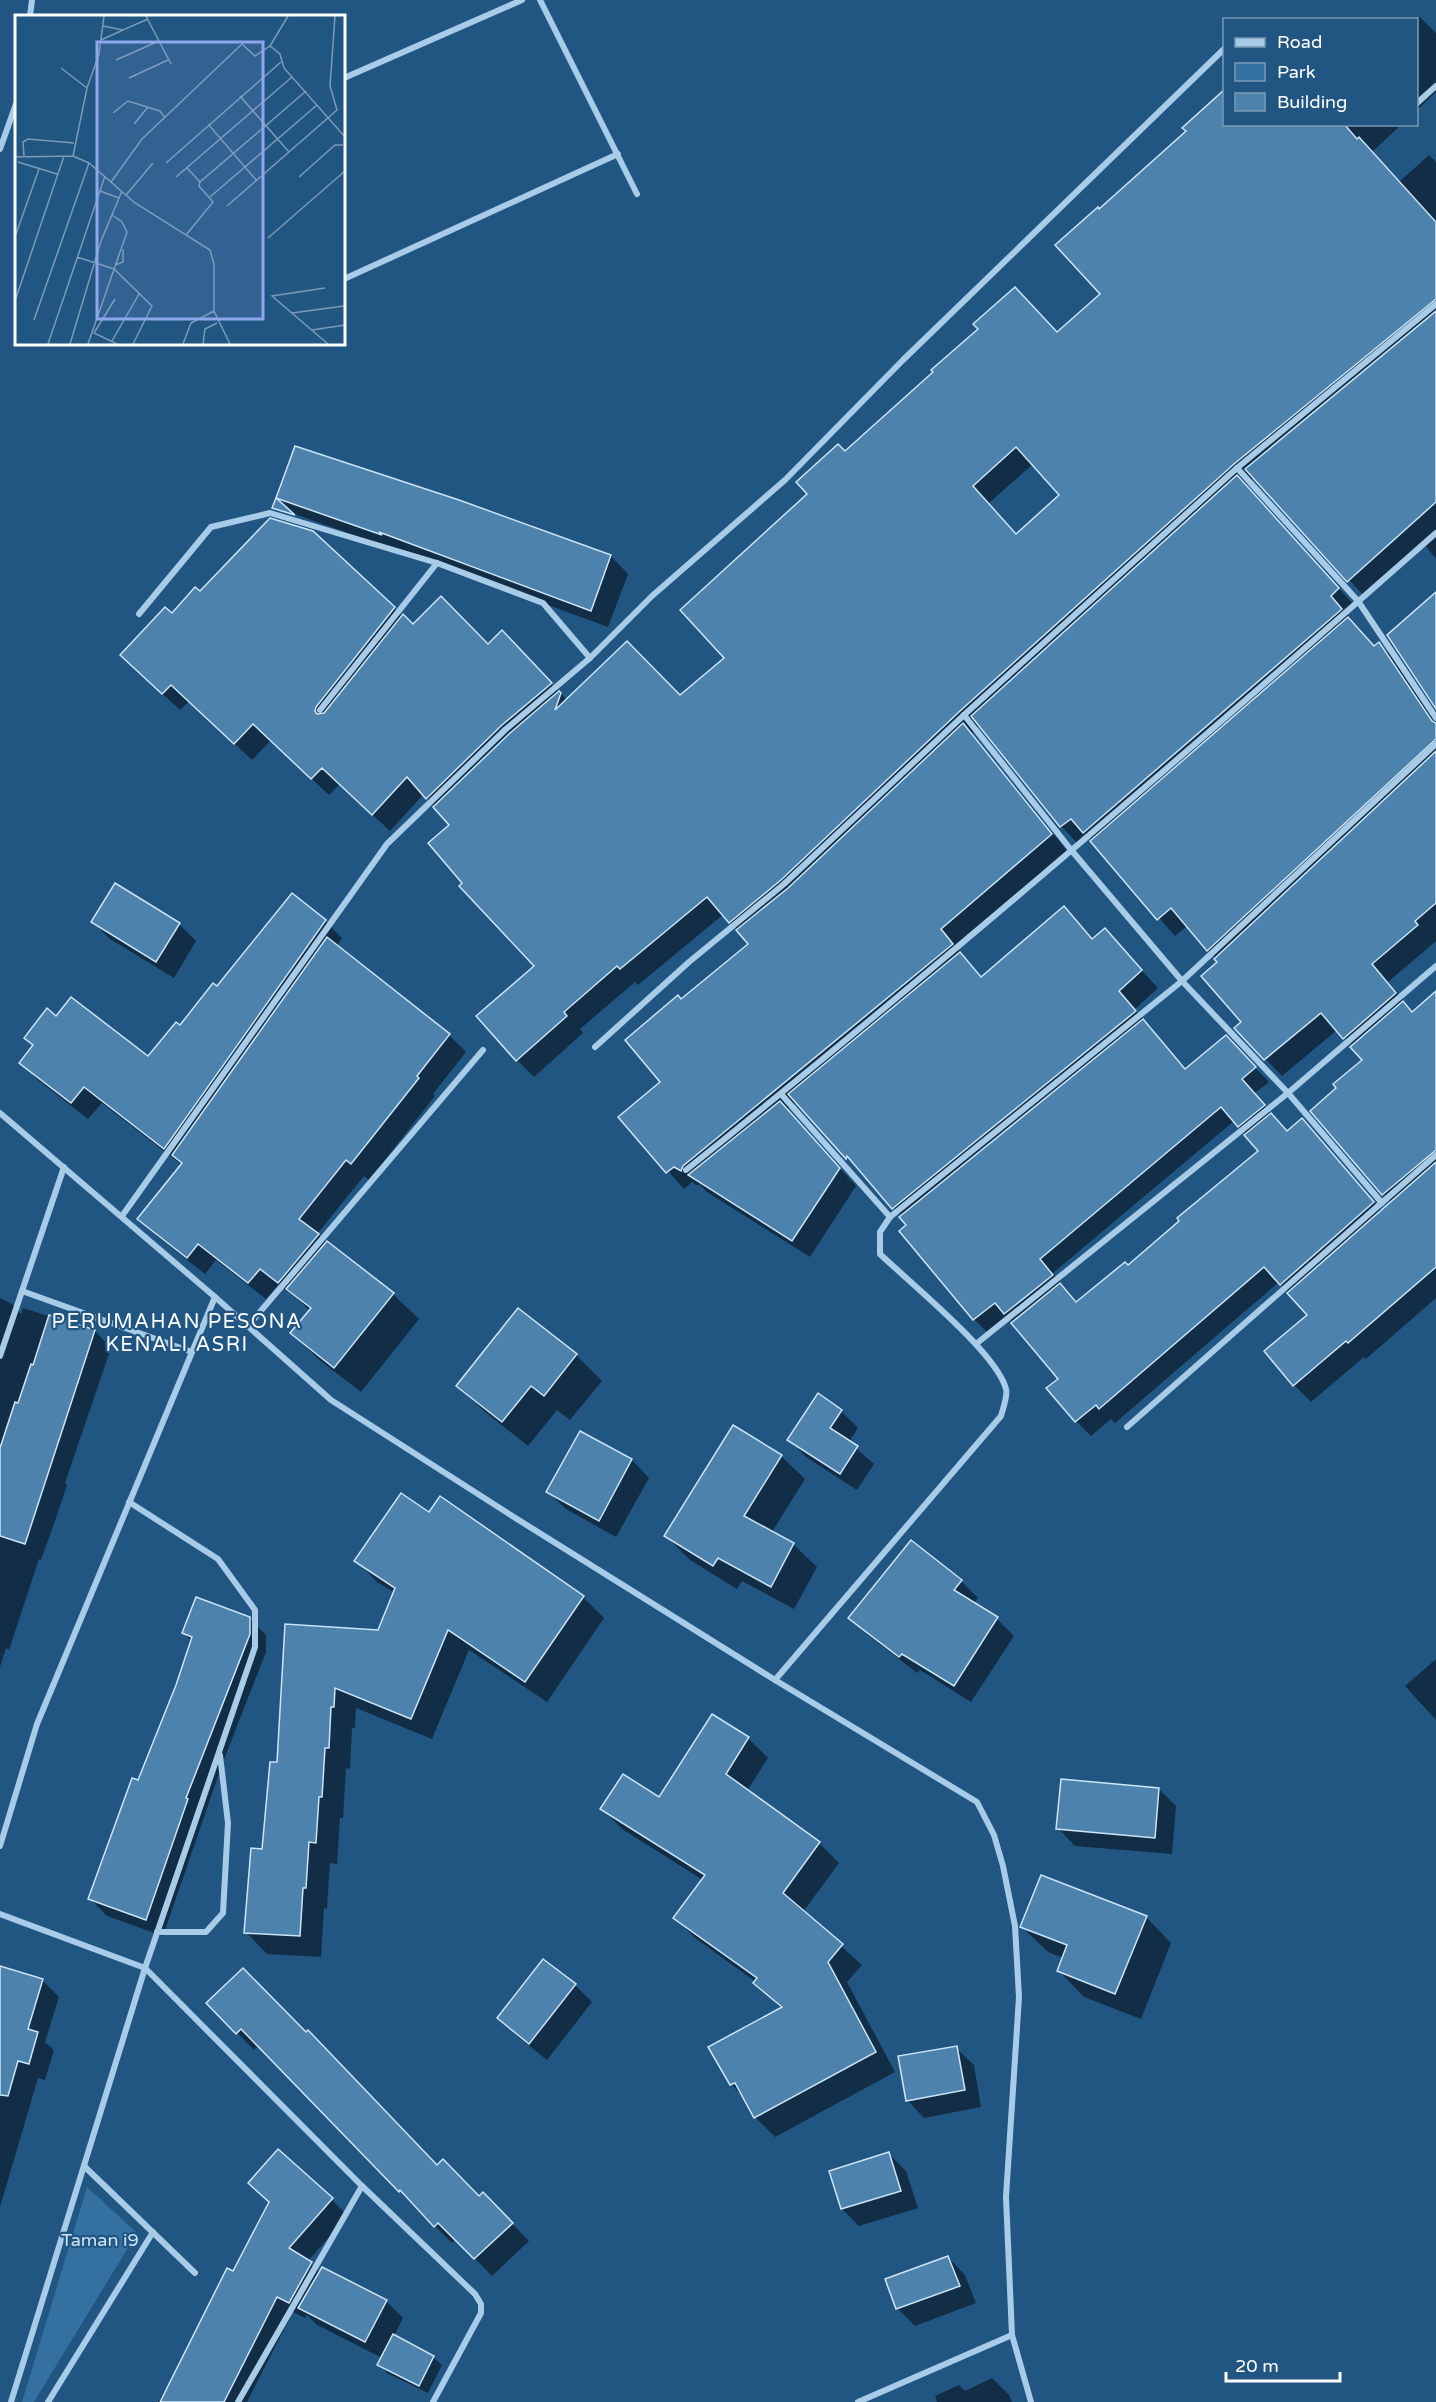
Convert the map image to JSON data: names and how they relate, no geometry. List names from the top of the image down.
{
  "districts": ["PERUMAHAN PESONA KENALI ASRI"],
  "parks": ["Taman i9"],
  "legend": ["Road", "Park", "Building"],
  "scale_bar": "20 m"
}
